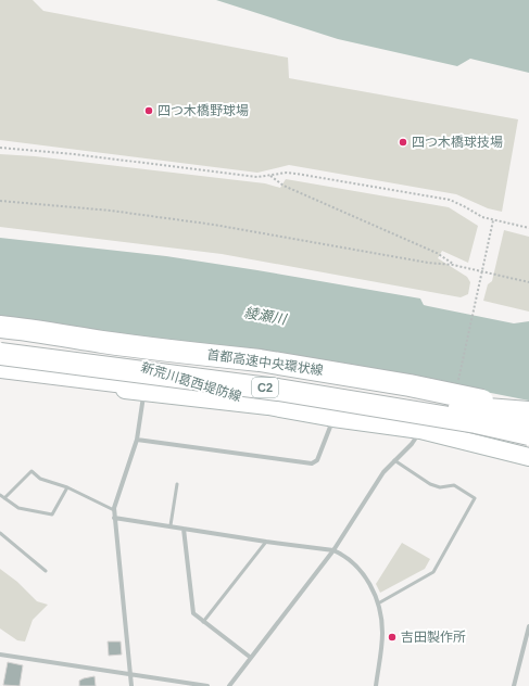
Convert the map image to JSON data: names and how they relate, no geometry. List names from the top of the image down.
{
  "streets": {
    "highway": ["首都高速中央環状線", "C2"],
    "main road": ["新荒川葛西堤防線"]
  },
  "water": ["綾瀬川"],
  "places": ["四つ木橋野球場", "四つ木橋球技場", "吉田製作所"]
}
